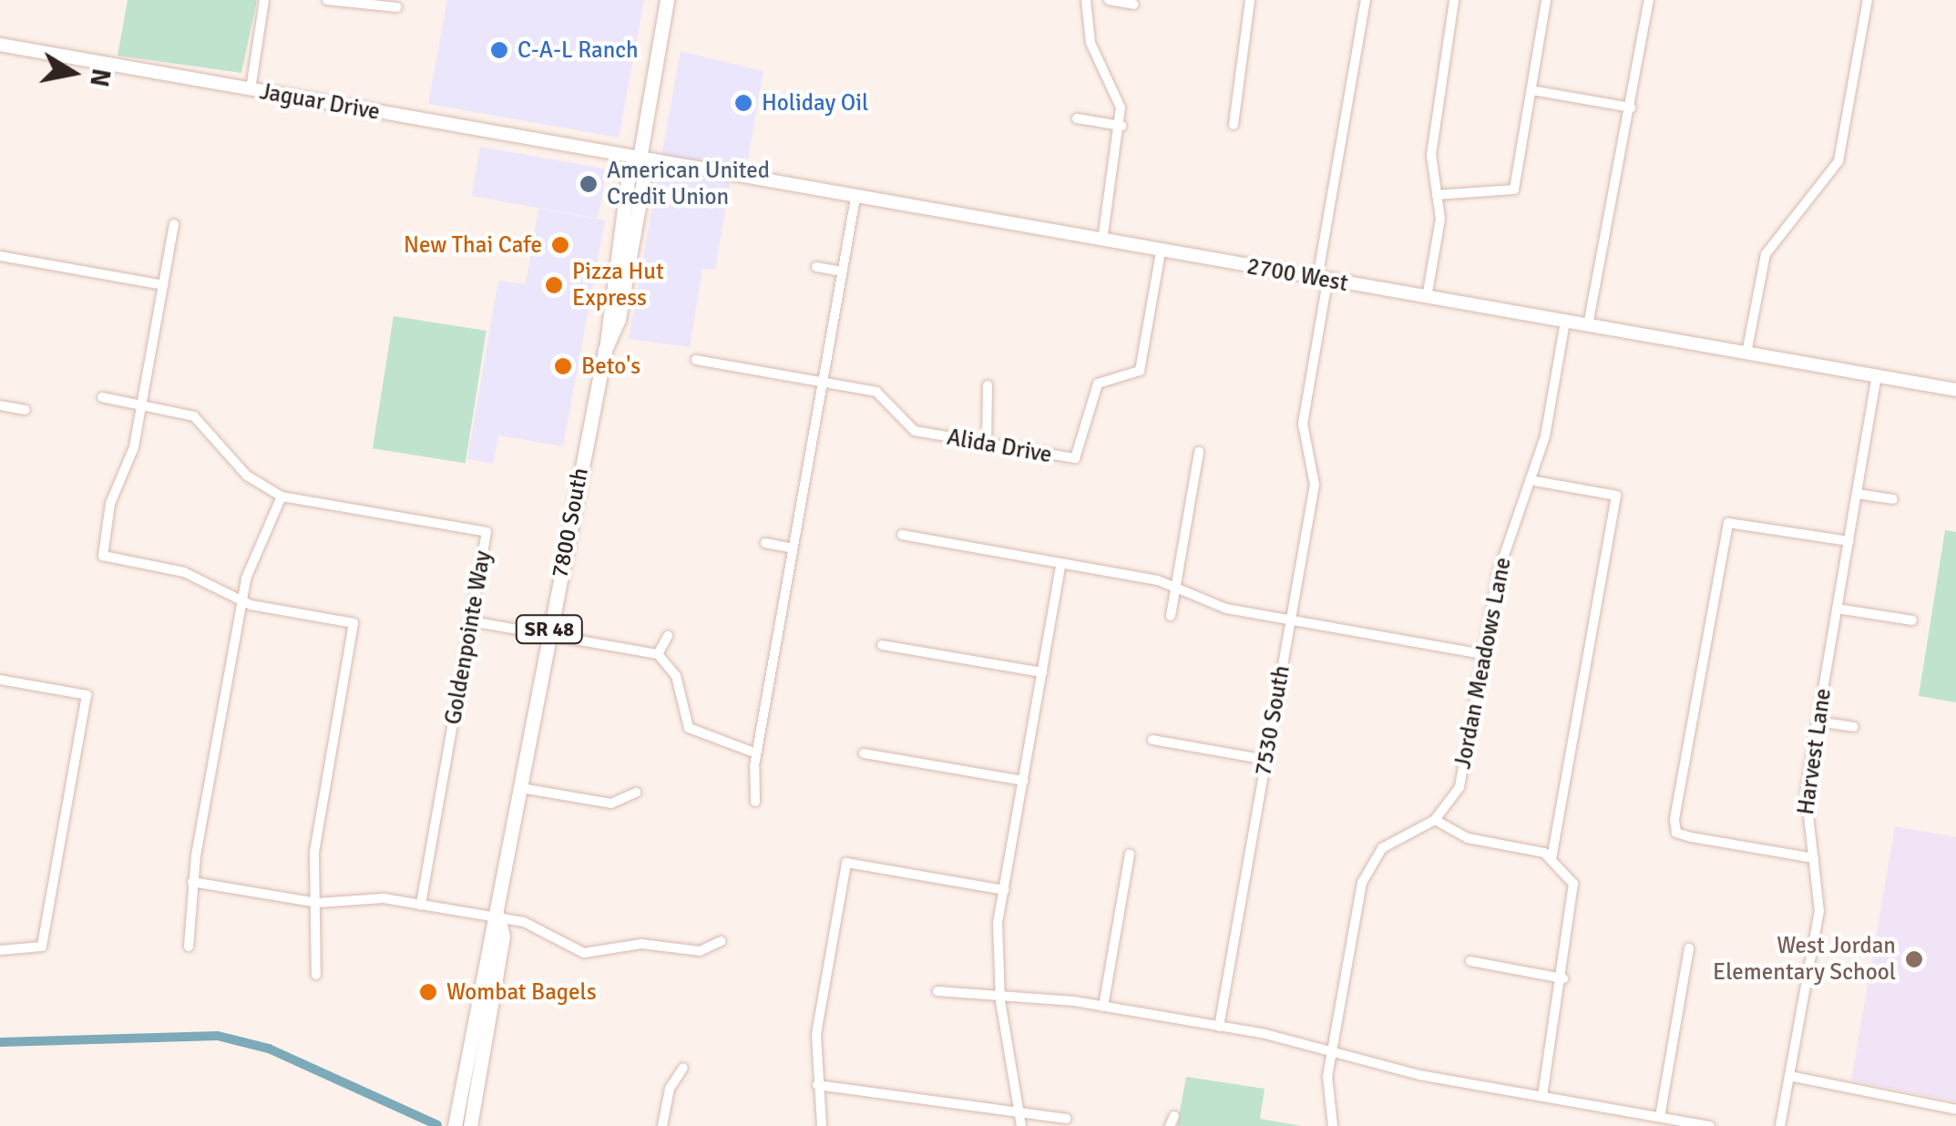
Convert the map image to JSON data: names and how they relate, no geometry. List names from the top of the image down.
{
  "streets": {
    "main road": [
      "Jaguar Drive",
      "2700 West",
      "7800 South",
      "SR 48"
    ],
    "street": [
      "Alida Drive",
      "Goldenpointe Way",
      "Jordan Meadows Lane",
      "7530 South",
      "Harvest Lane"
    ]
  },
  "crossings": [
    ["Jaguar Drive", "2700 West"],
    ["Jaguar Drive", "7800 South"],
    ["2700 West", "Alida Drive"],
    ["2700 West", "7800 South"],
    ["2700 West", "Jordan Meadows Lane"],
    ["2700 West", "7530 South"],
    ["2700 West", "Harvest Lane"]
  ],
  "places": [
    "C-A-L Ranch",
    "Holiday Oil",
    "American United Credit Union",
    "New Thai Cafe",
    "Pizza Hut Express",
    "Beto's",
    "West Jordan Elementary School",
    "Wombat Bagels"
  ],
  "north": "right"
}
